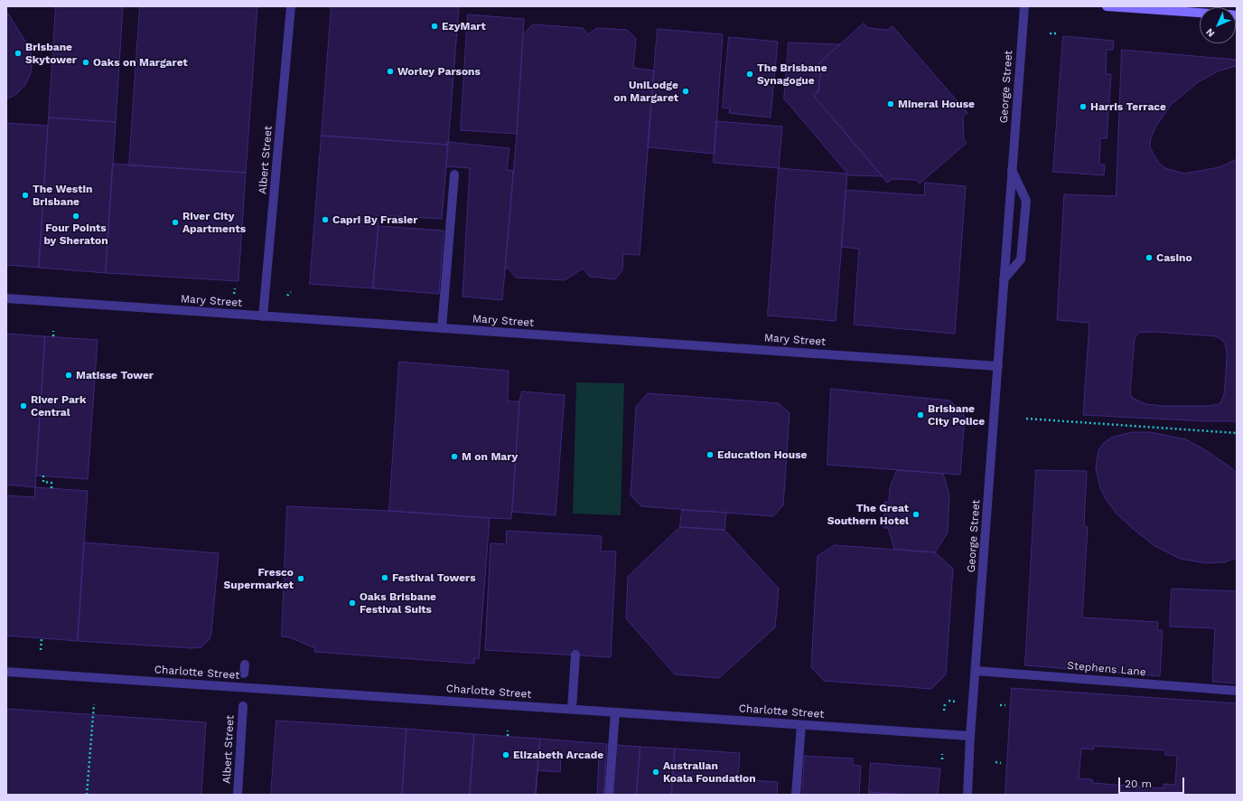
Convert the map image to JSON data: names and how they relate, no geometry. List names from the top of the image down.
{
  "streets": {
    "street": [
      "George Street",
      "Albert Street",
      "Mary Street",
      "Stephens Lane",
      "Charlotte Street"
    ]
  },
  "crossings": [
    ["George Street", "Mary Street"],
    ["George Street", "Stephens Lane"],
    ["George Street", "Charlotte Street"],
    ["Albert Street", "Mary Street"]
  ],
  "places": [
    "EzyMart",
    "Brisbane Skytower",
    "Oaks on Margaret",
    "Worley Parsons",
    "The Brisbane Synagogue",
    "UniLodge on Margaret",
    "Mineral House",
    "Harris Terrace",
    "The Westin Brisbane",
    "Four Points by Sheraton",
    "Capri By Frasier",
    "River City Apartments",
    "Casino",
    "Matisse Tower",
    "River Park Central",
    "Brisbane City Police",
    "Education House",
    "M on Mary",
    "The Great Southern Hotel",
    "Festival Towers",
    "Fresco Supermarket",
    "Oaks Brisbane Festival Suits",
    "Elizabeth Arcade",
    "Australian Koala Foundation"
  ],
  "scale_bar": "20 m",
  "north": "bottom left"
}
